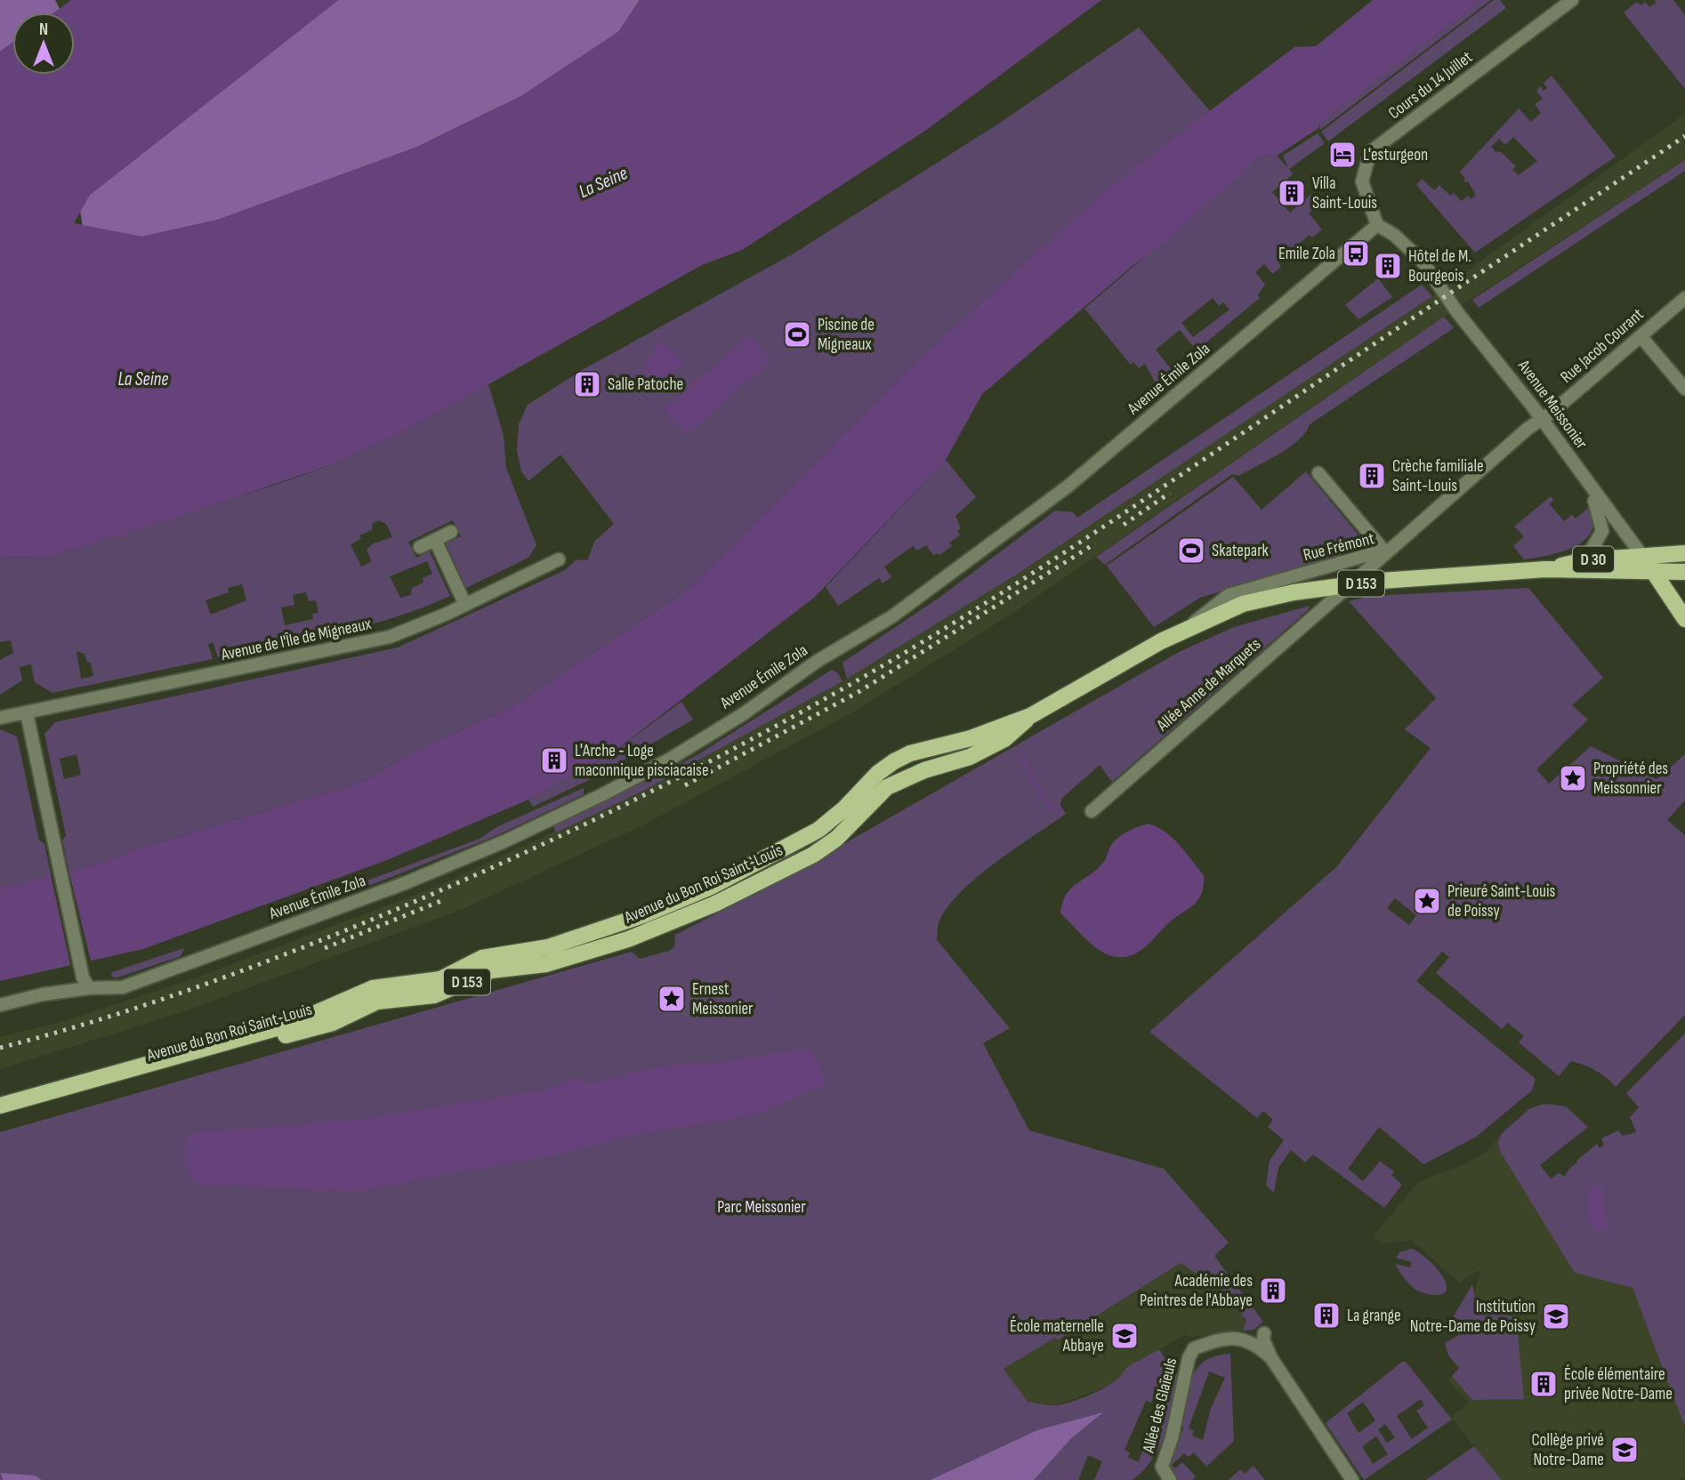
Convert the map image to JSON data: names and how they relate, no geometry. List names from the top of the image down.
{
  "streets": {
    "main road": [
      "Avenue Meissonier",
      "D 30",
      "D 153",
      "Avenue du Bon Roi Saint-Louis"
    ],
    "street": [
      "Cours du 14 Juillet",
      "Rue Jacob Courant",
      "Avenue Émile Zola",
      "Rue Frémont",
      "Avenue de l'Île de Migneaux",
      "Allée Anne de Marquets",
      "Allée des Glaïeuls"
    ]
  },
  "crossings": [
    ["Cours du 14 Juillet", "Avenue Émile Zola"],
    ["Cours du 14 Juillet", "Avenue Meissonier"],
    ["Rue Jacob Courant", "Avenue Meissonier"],
    ["Rue Jacob Courant", "Rue Frémont"],
    ["Avenue Émile Zola", "Avenue Meissonier"],
    ["Avenue Meissonier", "Rue Frémont"],
    ["Avenue Meissonier", "D 30"],
    ["Avenue Meissonier", "Avenue du Bon Roi Saint-Louis"],
    ["Rue Frémont", "Allée Anne de Marquets"],
    ["Rue Frémont", "Avenue du Bon Roi Saint-Louis"],
    ["D 30", "Avenue du Bon Roi Saint-Louis"],
    ["Allée Anne de Marquets", "Avenue du Bon Roi Saint-Louis"]
  ],
  "water": ["La Seine"],
  "parks": ["Parc Meissonier"],
  "places": {
    "hotel": ["L'esturgeon"],
    "building": [
      "Villa Saint-Louis",
      "Hôtel de M. Bourgeois",
      "Salle Patoche",
      "Crèche familiale Saint-Louis",
      "L'Arche - Loge maconnique pisciacaise",
      "Académie des Peintres de l'Abbaye",
      "La grange",
      "École élémentaire privée Notre-Dame"
    ],
    "bus stop": ["Emile Zola"],
    "sports": ["Piscine de Migneaux", "Skatepark"],
    "place": ["Propriété des Meissonnier", "Prieuré Saint-Louis de Poissy", "Ernest Meissonier"],
    "school or university": ["Institution Notre-Dame de Poissy", "École maternelle Abbaye", "Collège privé Notre-Dame"]
  },
  "north": "top"
}
